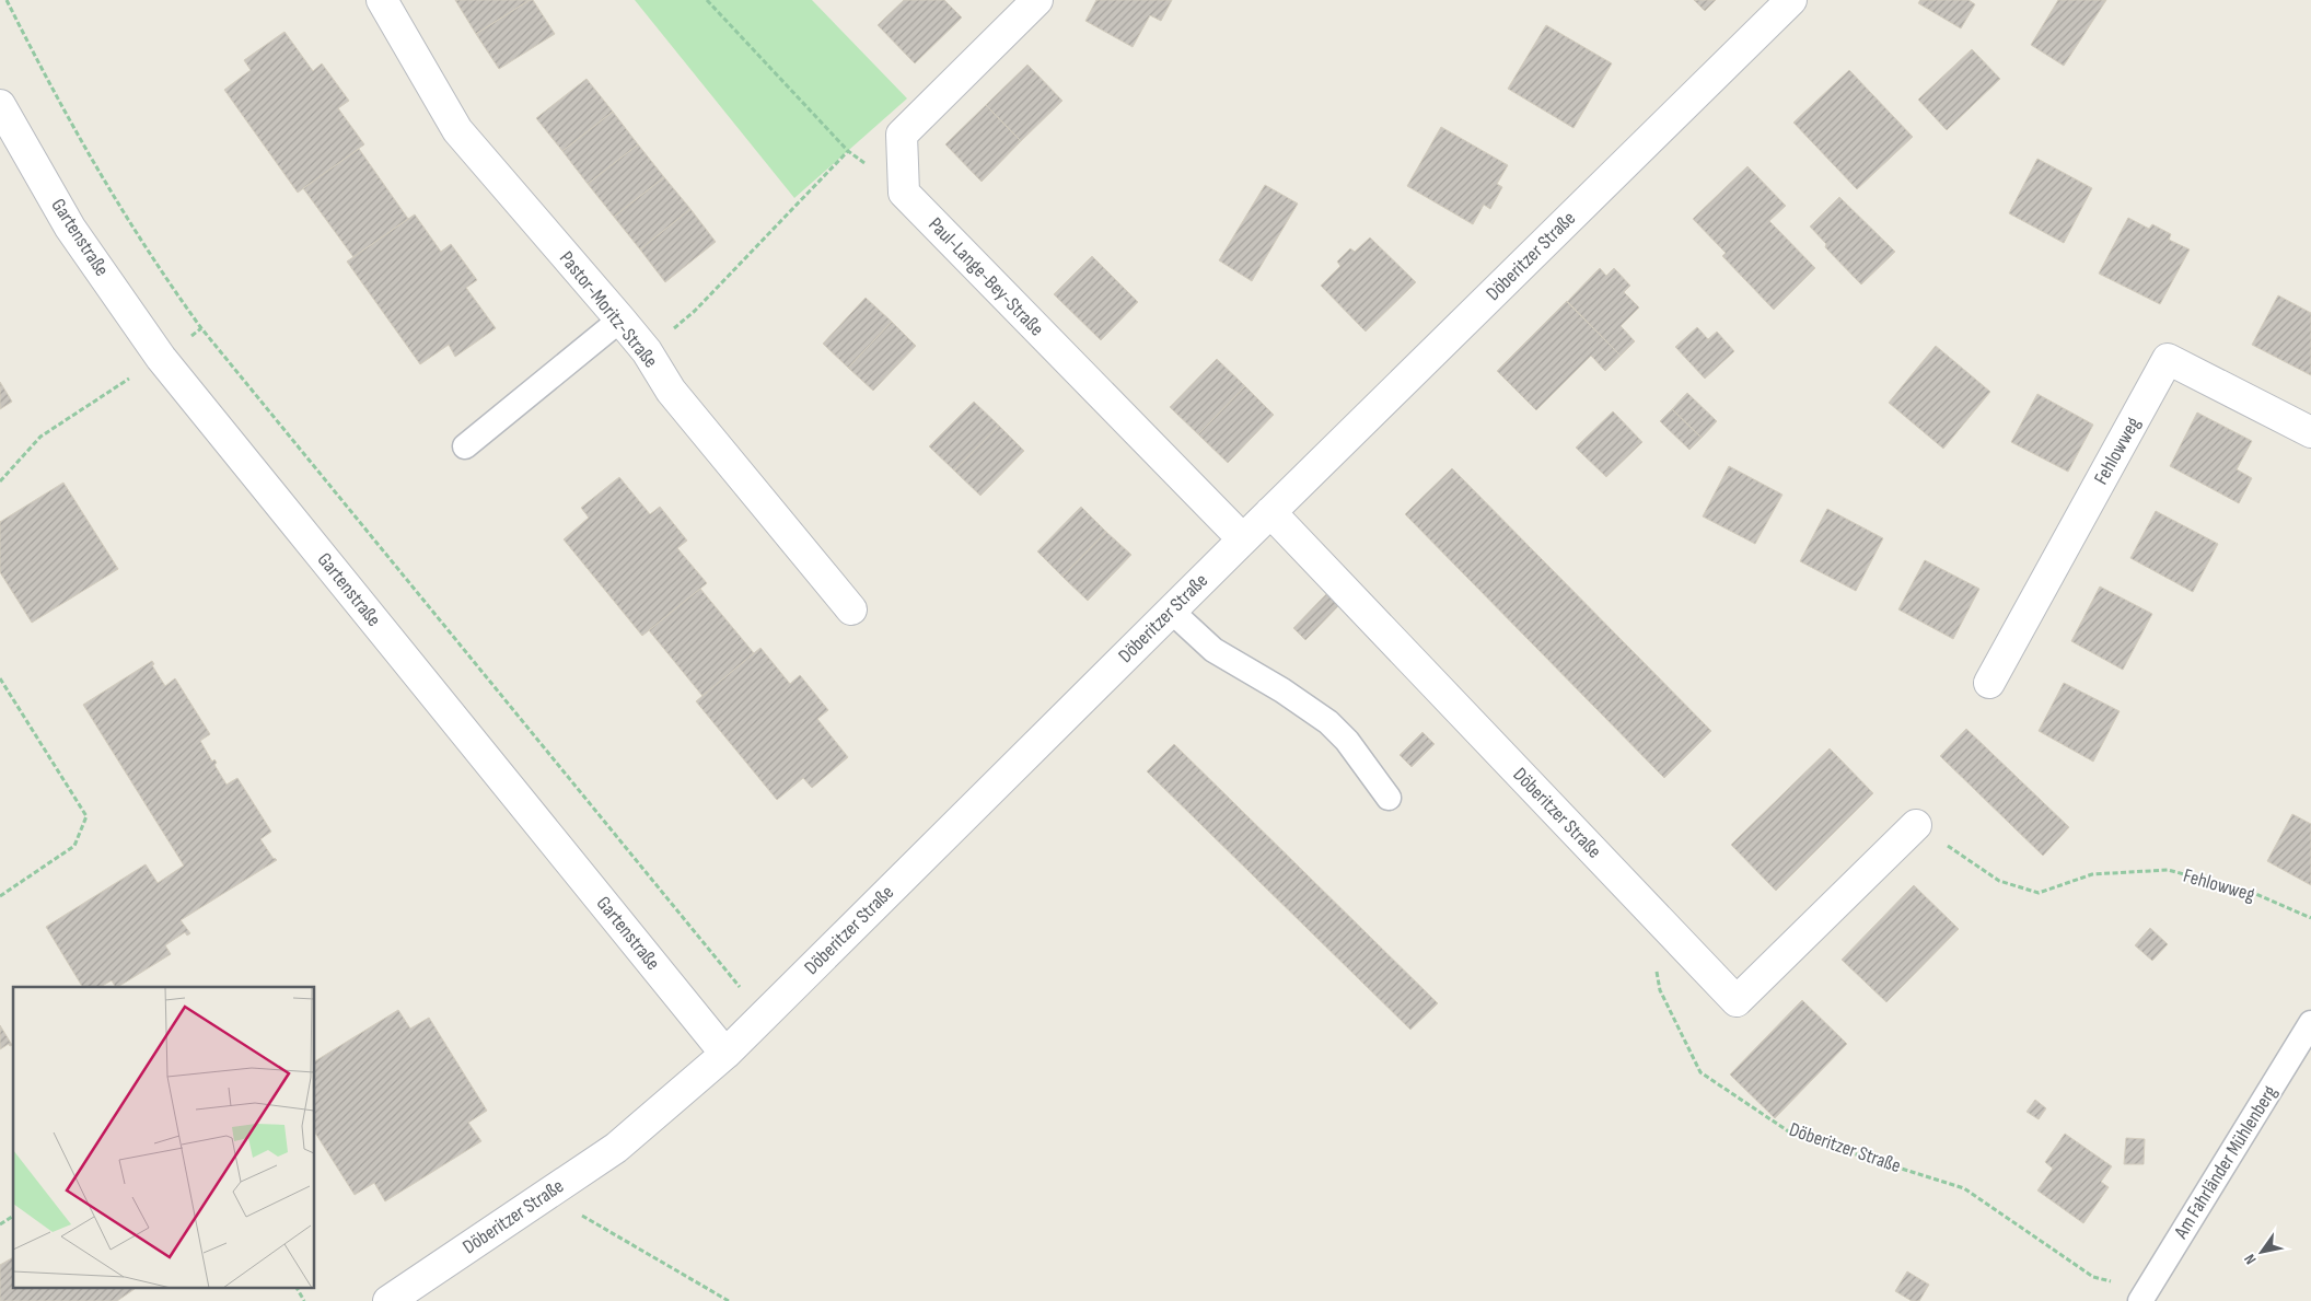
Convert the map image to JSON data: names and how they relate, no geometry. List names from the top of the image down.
{
  "streets": {
    "street": [
      "Gartenstraße",
      "Döberitzer Straße",
      "Paul-Lange-Bey-Straße",
      "Pastor-Moritz-Straße",
      "Fehlowweg"
    ],
    "lane": ["Am Fahrländer Mühlenberg"]
  },
  "crossings": [
    ["Gartenstraße", "Döberitzer Straße"],
    ["Döberitzer Straße", "Paul-Lange-Bey-Straße"],
    ["Döberitzer Straße", "Fehlowweg"],
    ["Döberitzer Straße", "Am Fahrländer Mühlenberg"]
  ],
  "north": "bottom left"
}
